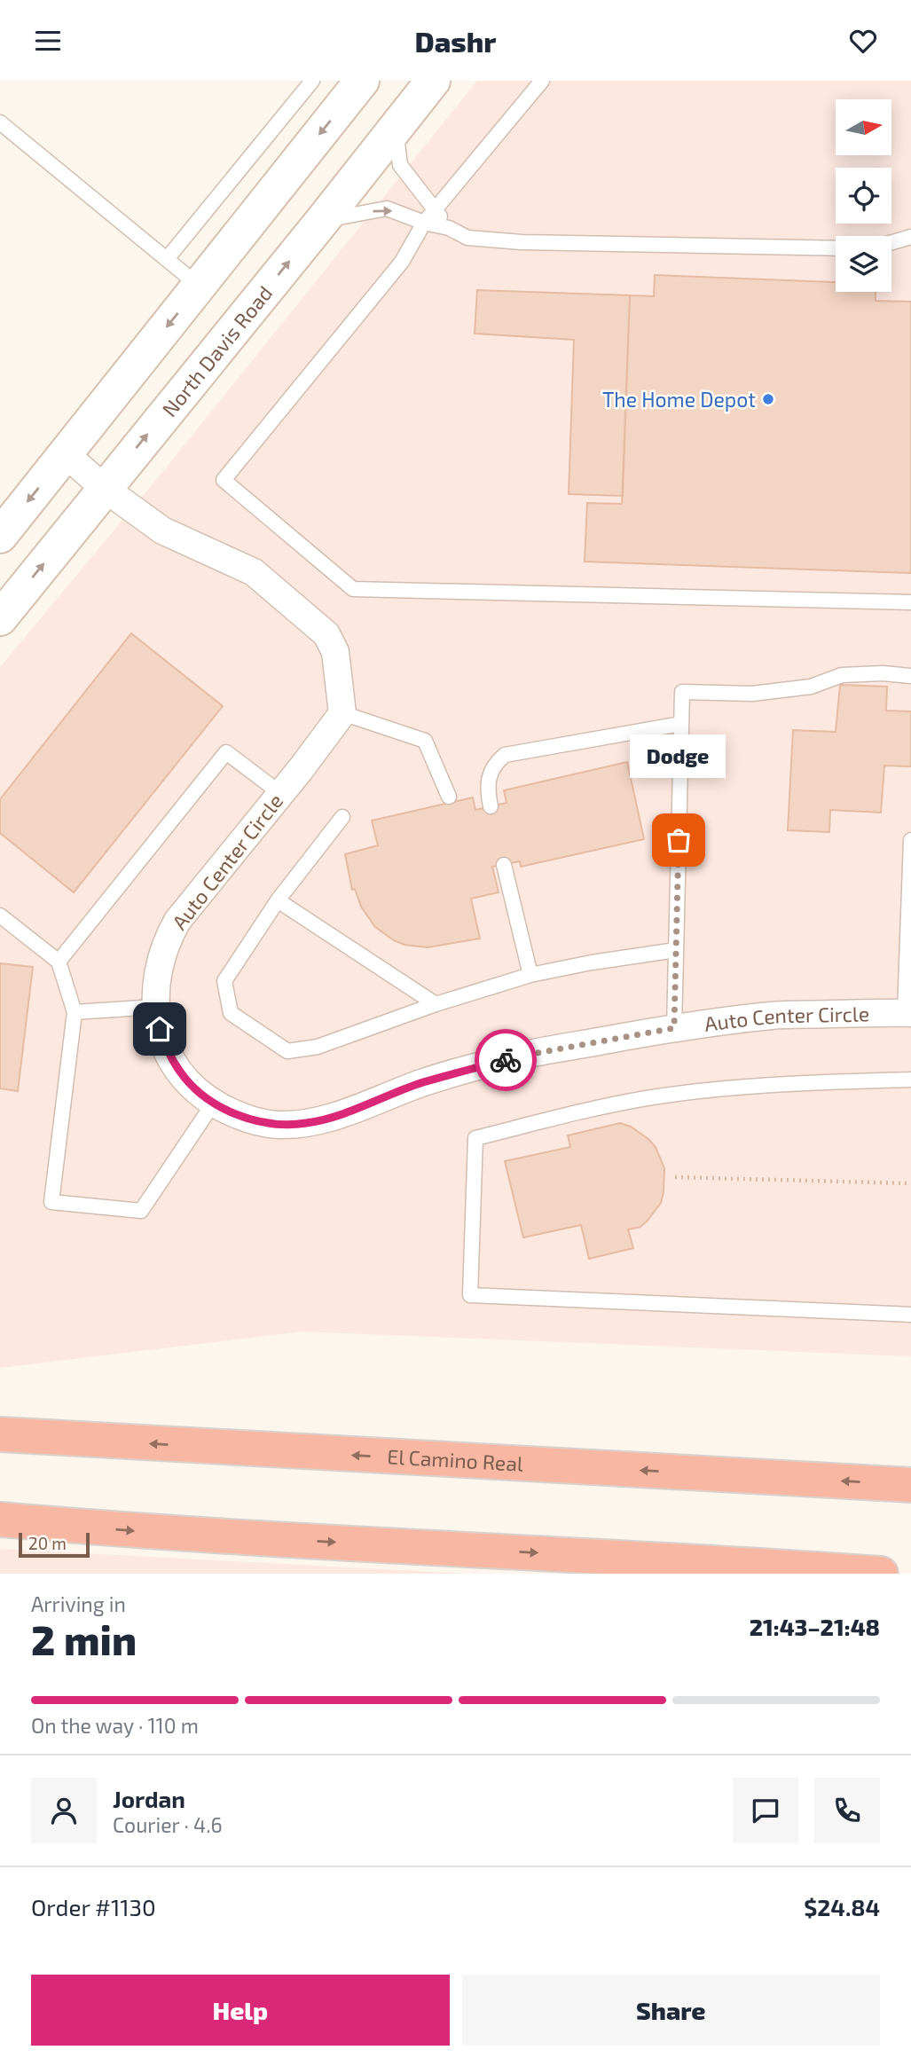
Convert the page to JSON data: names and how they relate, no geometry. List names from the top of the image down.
{
  "streets": {
    "highway": ["El Camino Real"],
    "main road": ["North Davis Road"],
    "street": ["Auto Center Circle"]
  },
  "places": ["The Home Depot", "Dodge"],
  "scale_bar": "20 m",
  "north": "right",
  "page": {
    "header": "Dashr",
    "bubble": "Dodge",
    "scale": "20 m",
    "heading": ["2 min", "Arriving in", "21:43–21:48"],
    "panel": [
      "Jordan",
      "Courier · 4.6",
      "Order #1130",
      "$24.84"
    ],
    "bar": "On the way · 110 m",
    "buttons": ["Help", "Share"]
  }
}
